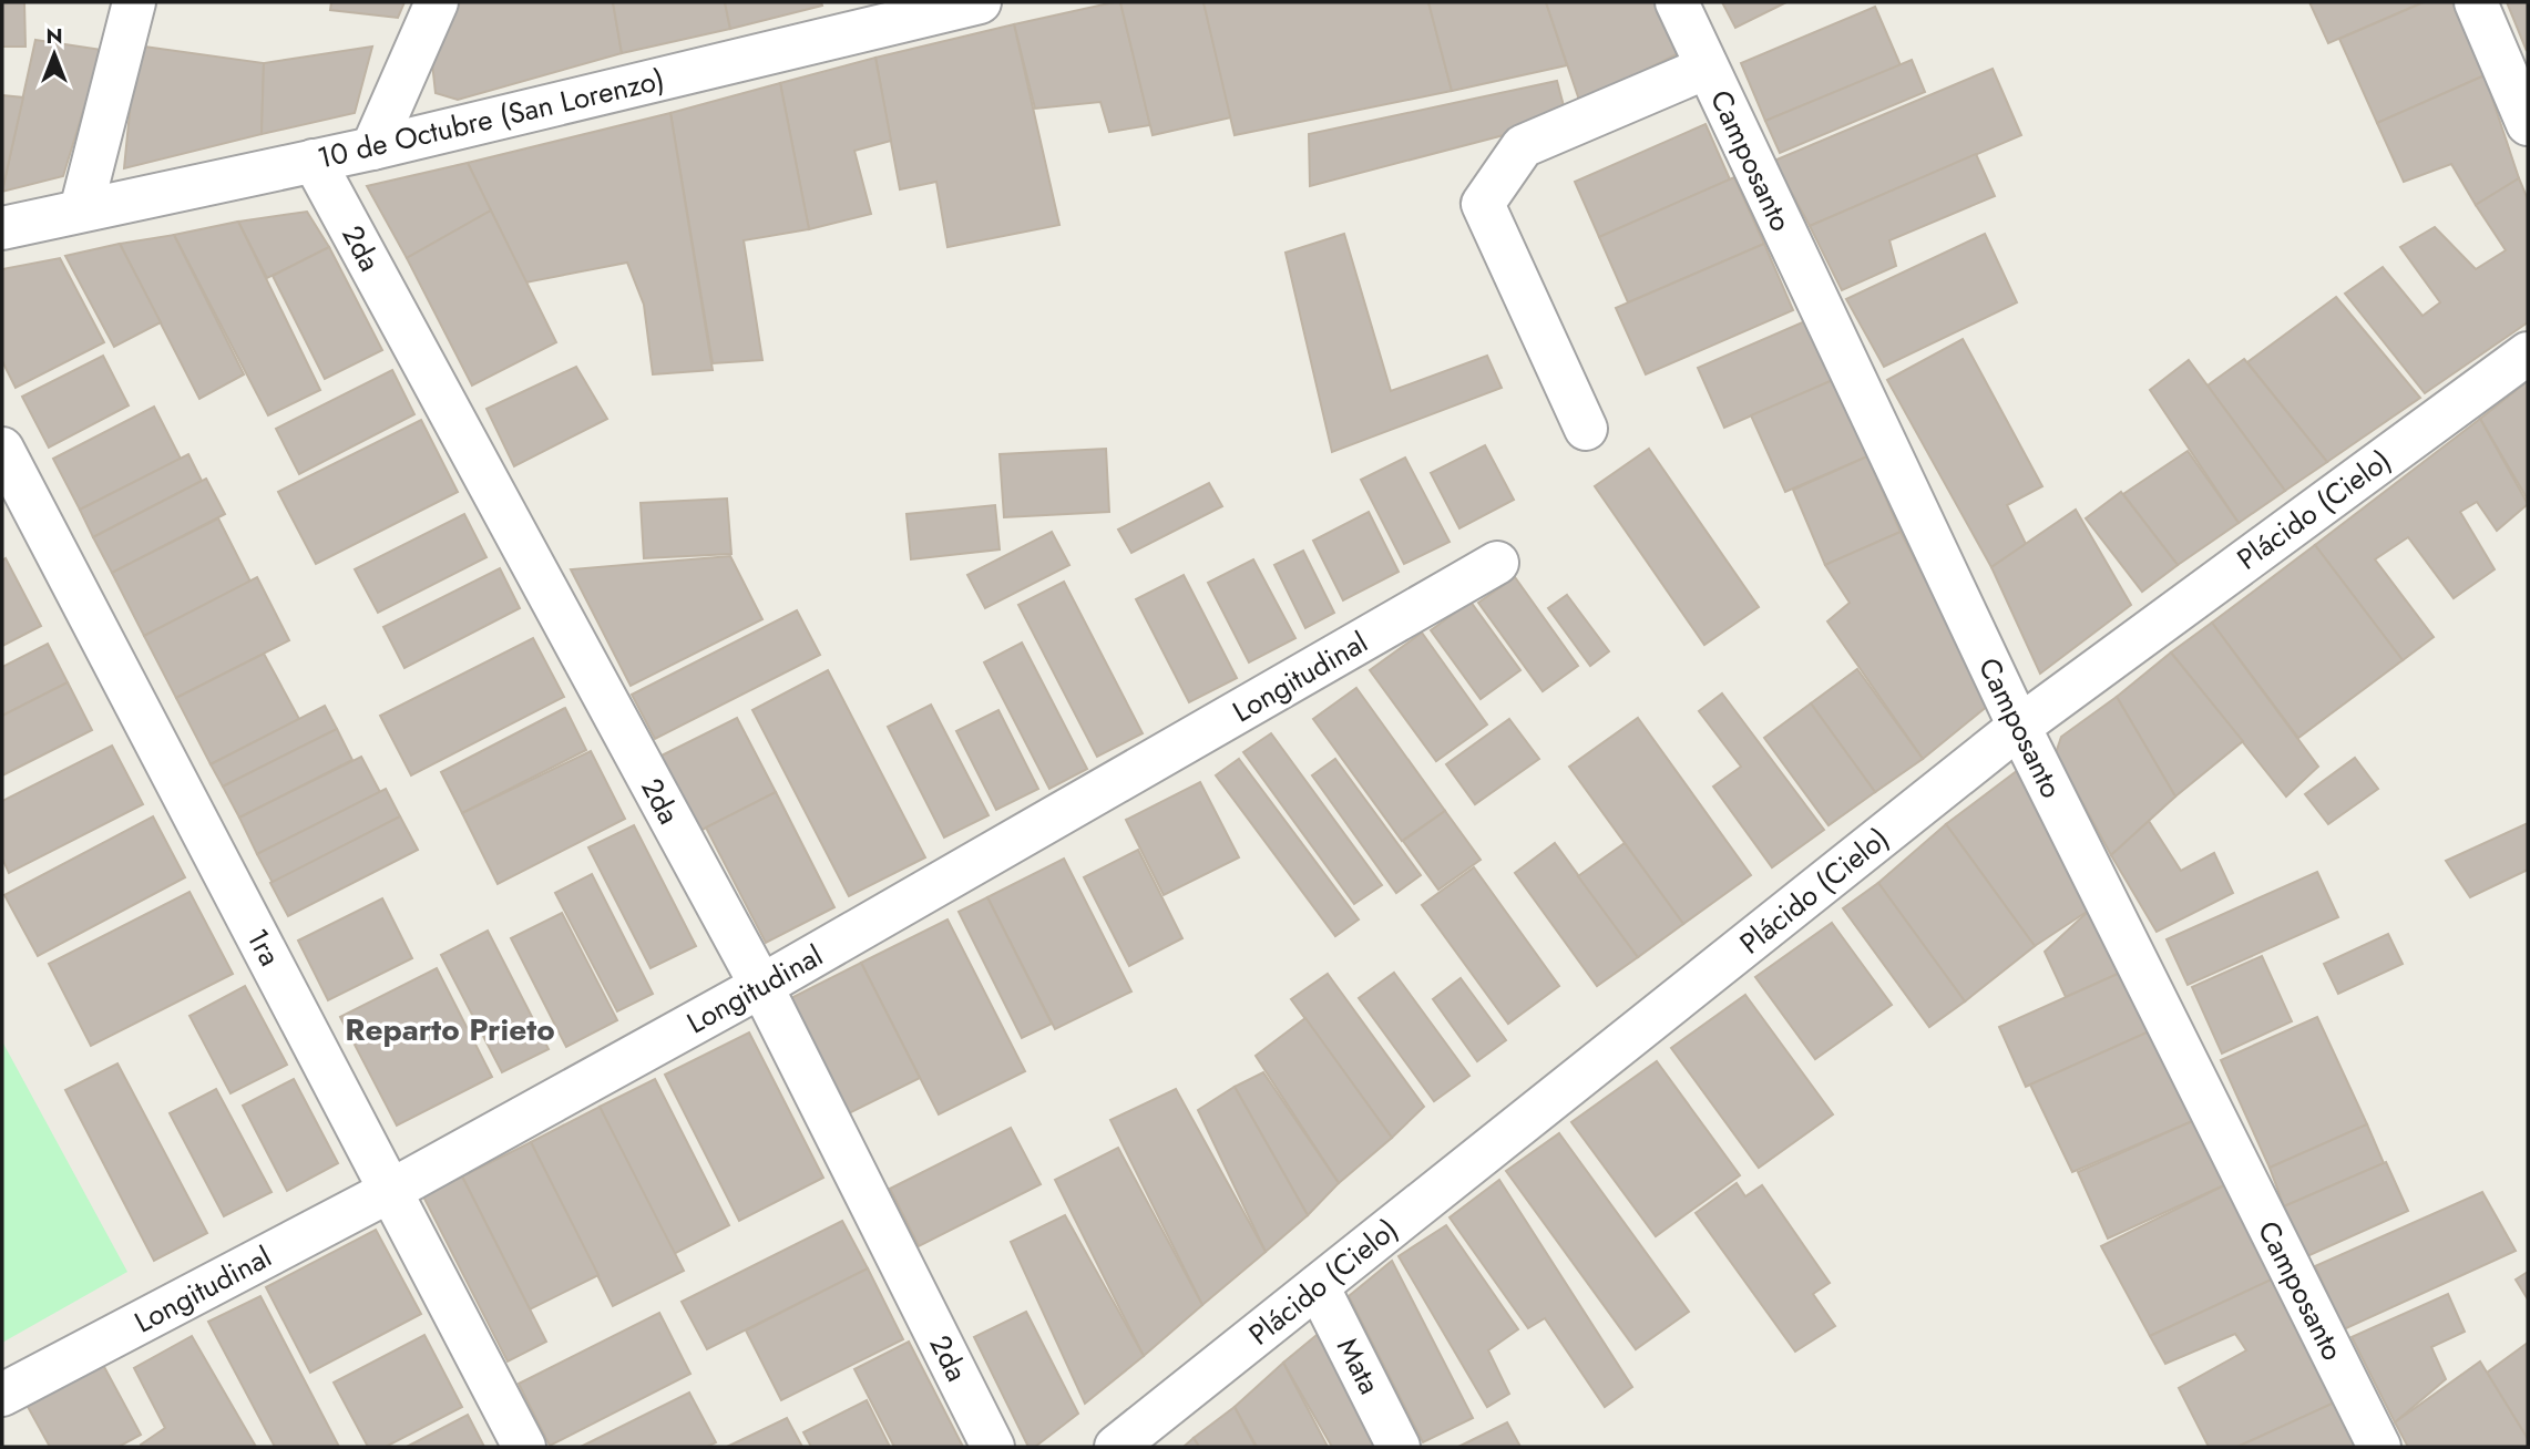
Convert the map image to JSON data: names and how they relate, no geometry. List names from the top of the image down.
{
  "streets": {
    "street": [
      "10 de Octubre (San Lorenzo)",
      "Camposanto",
      "2da",
      "Plácido (Cielo)",
      "Longitudinal",
      "1ra",
      "Mata"
    ]
  },
  "crossings": [
    ["10 de Octubre (San Lorenzo)", "2da"],
    ["Camposanto", "Plácido (Cielo)"],
    ["2da", "Longitudinal"],
    ["Plácido (Cielo)", "Mata"],
    ["Longitudinal", "1ra"]
  ],
  "districts": ["Reparto Prieto"],
  "north": "top"
}
